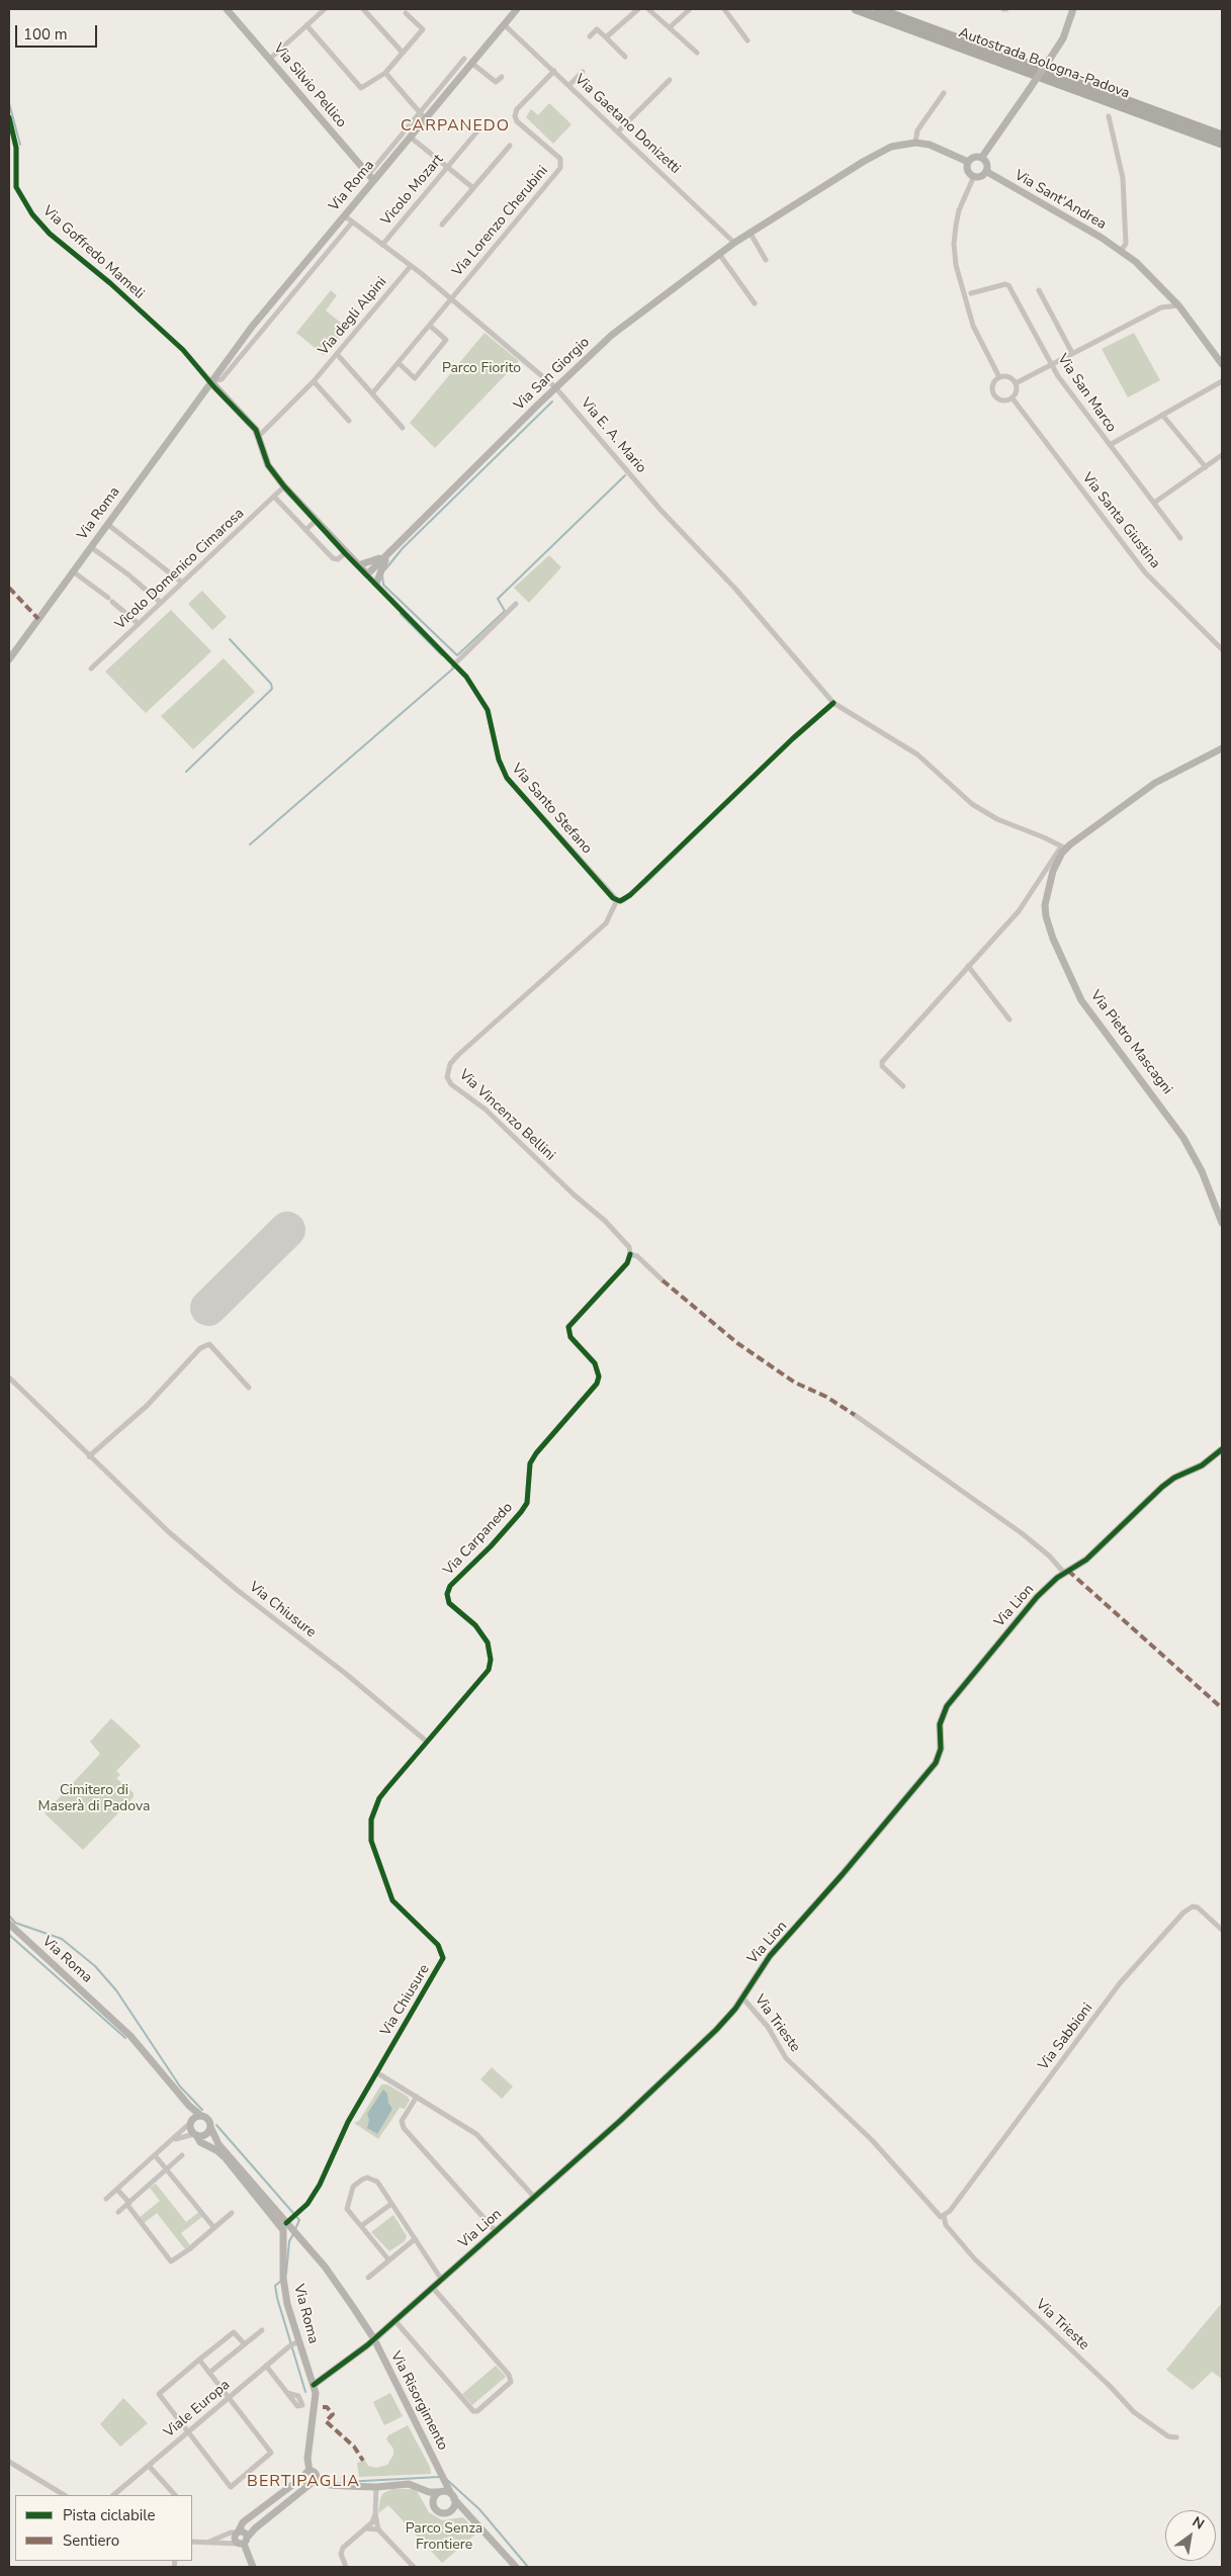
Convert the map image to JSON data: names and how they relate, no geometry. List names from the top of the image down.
{
  "streets": {
    "highway": ["Autostrada Bologna-Padova"],
    "street": [
      "Via Silvio Pellico",
      "Via Gaetano Donizetti",
      "Via Roma",
      "Vicolo Mozart",
      "Via Sant'Andrea",
      "Via Lorenzo Cherubini",
      "Via Goffredo Mameli",
      "Via degli Alpini",
      "Via San Giorgio",
      "Via San Marco",
      "Via E. A. Mario",
      "Via Santa Giustina",
      "Vicolo Domenico Cimarosa",
      "Via Santo Stefano",
      "Via Pietro Mascagni",
      "Via Vincenzo Bellini",
      "Via Carpanedo",
      "Via Lion",
      "Via Chiusure",
      "Via Trieste",
      "Via Sabbioni",
      "Via Risorgimento",
      "Viale Europa"
    ]
  },
  "crossings": [
    ["Via Silvio Pellico", "Via Roma"],
    ["Via Gaetano Donizetti", "Via Roma"],
    ["Via Gaetano Donizetti", "Via Lorenzo Cherubini"],
    ["Via Gaetano Donizetti", "Via San Giorgio"],
    ["Via Roma", "Via Goffredo Mameli"],
    ["Via Roma", "Via E. A. Mario"],
    ["Via Roma", "Via Santo Stefano"],
    ["Via Roma", "Via Lion"],
    ["Via Roma", "Viale Europa"],
    ["Vicolo Mozart", "Via E. A. Mario"],
    ["Via Sant'Andrea", "Via San Giorgio"],
    ["Via Lorenzo Cherubini", "Via E. A. Mario"],
    ["Via Goffredo Mameli", "Via Santo Stefano"],
    ["Via degli Alpini", "Via E. A. Mario"],
    ["Via degli Alpini", "Via Santo Stefano"],
    ["Via San Giorgio", "Via E. A. Mario"],
    ["Via San Giorgio", "Via Santo Stefano"],
    ["Vicolo Domenico Cimarosa", "Via Santo Stefano"],
    ["Via Santo Stefano", "Via Vincenzo Bellini"],
    ["Via Vincenzo Bellini", "Via Carpanedo"],
    ["Via Carpanedo", "Via Chiusure"],
    ["Via Lion", "Via Trieste"],
    ["Via Lion", "Via Risorgimento"],
    ["Via Chiusure", "Via Risorgimento"],
    ["Via Trieste", "Via Sabbioni"]
  ],
  "districts": ["CARPANEDO", "BERTIPAGLIA"],
  "parks": ["Parco Fiorito", "Cimitero di Maserà di Padova", "Parco Senza Frontiere"],
  "legend": ["Pista ciclabile", "Sentiero"],
  "scale_bar": "100 m",
  "north": "top right"
}
